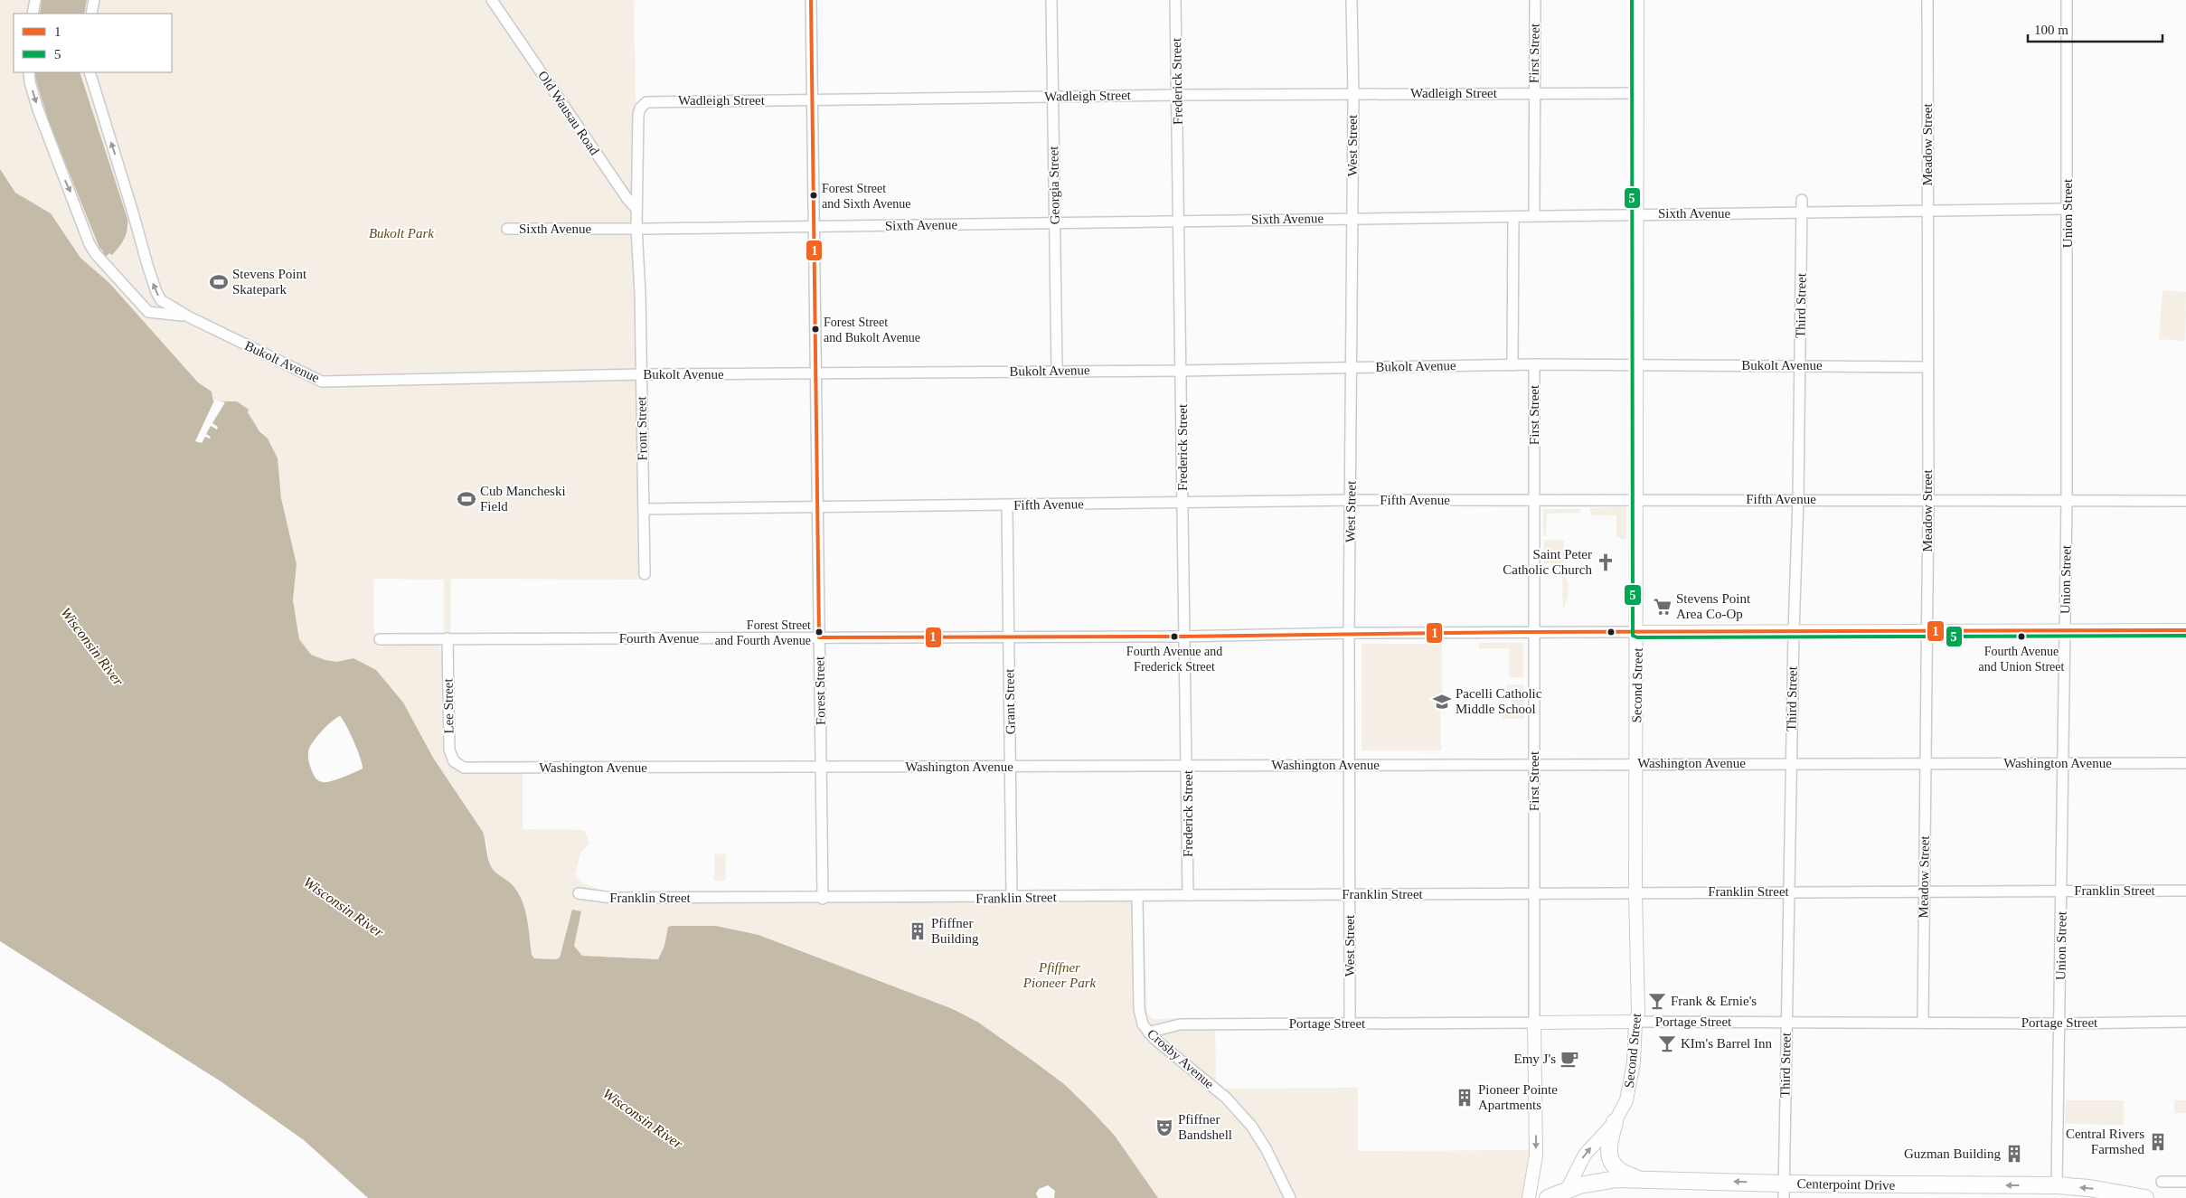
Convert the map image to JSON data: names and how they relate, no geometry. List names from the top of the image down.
{
  "streets": {
    "main road": ["Centerpoint Drive"],
    "street": [
      "First Street",
      "Frederick Street",
      "Wadleigh Street",
      "Old Wausau Road",
      "Meadow Street",
      "West Street",
      "Georgia Street",
      "Sixth Avenue",
      "Union Street",
      "Third Street",
      "Bukolt Avenue",
      "Front Street",
      "Fifth Avenue",
      "Fourth Avenue",
      "Second Street",
      "Forest Street",
      "Grant Street",
      "Lee Street",
      "Washington Avenue",
      "Franklin Street",
      "Portage Street",
      "Crosby Avenue"
    ]
  },
  "crossings": [
    ["First Street", "Wadleigh Street"],
    ["First Street", "Sixth Avenue"],
    ["First Street", "Bukolt Avenue"],
    ["First Street", "Fifth Avenue"],
    ["First Street", "Fourth Avenue"],
    ["First Street", "Washington Avenue"],
    ["First Street", "Franklin Street"],
    ["First Street", "Portage Street"],
    ["Frederick Street", "Wadleigh Street"],
    ["Frederick Street", "Sixth Avenue"],
    ["Frederick Street", "Bukolt Avenue"],
    ["Frederick Street", "Fifth Avenue"],
    ["Frederick Street", "Fourth Avenue"],
    ["Frederick Street", "Washington Avenue"],
    ["Frederick Street", "Franklin Street"],
    ["Wadleigh Street", "Old Wausau Road"],
    ["Wadleigh Street", "West Street"],
    ["Wadleigh Street", "Georgia Street"],
    ["Wadleigh Street", "Second Street"],
    ["Meadow Street", "Sixth Avenue"],
    ["Meadow Street", "Bukolt Avenue"],
    ["Meadow Street", "Fifth Avenue"],
    ["Meadow Street", "Fourth Avenue"],
    ["Meadow Street", "Washington Avenue"],
    ["Meadow Street", "Franklin Street"],
    ["Meadow Street", "Portage Street"],
    ["West Street", "Sixth Avenue"],
    ["West Street", "Bukolt Avenue"],
    ["West Street", "Fifth Avenue"],
    ["West Street", "Fourth Avenue"],
    ["West Street", "Washington Avenue"],
    ["West Street", "Franklin Street"],
    ["West Street", "Portage Street"],
    ["Georgia Street", "Sixth Avenue"],
    ["Georgia Street", "Bukolt Avenue"],
    ["Sixth Avenue", "Union Street"],
    ["Sixth Avenue", "Third Street"],
    ["Sixth Avenue", "Front Street"],
    ["Sixth Avenue", "Second Street"],
    ["Sixth Avenue", "Forest Street"],
    ["Union Street", "Fifth Avenue"],
    ["Union Street", "Fourth Avenue"],
    ["Union Street", "Washington Avenue"],
    ["Union Street", "Franklin Street"],
    ["Union Street", "Portage Street"],
    ["Union Street", "Centerpoint Drive"],
    ["Third Street", "Bukolt Avenue"],
    ["Third Street", "Fifth Avenue"],
    ["Third Street", "Fourth Avenue"],
    ["Third Street", "Washington Avenue"],
    ["Third Street", "Franklin Street"],
    ["Third Street", "Portage Street"],
    ["Third Street", "Centerpoint Drive"],
    ["Bukolt Avenue", "Front Street"],
    ["Bukolt Avenue", "Second Street"],
    ["Bukolt Avenue", "Forest Street"],
    ["Front Street", "Fifth Avenue"],
    ["Fifth Avenue", "Second Street"],
    ["Fifth Avenue", "Forest Street"],
    ["Fifth Avenue", "Grant Street"],
    ["Fourth Avenue", "Second Street"],
    ["Fourth Avenue", "Forest Street"],
    ["Fourth Avenue", "Grant Street"],
    ["Fourth Avenue", "Lee Street"],
    ["Second Street", "Washington Avenue"],
    ["Second Street", "Franklin Street"],
    ["Second Street", "Portage Street"],
    ["Second Street", "Centerpoint Drive"],
    ["Forest Street", "Washington Avenue"],
    ["Forest Street", "Franklin Street"],
    ["Grant Street", "Washington Avenue"],
    ["Grant Street", "Franklin Street"],
    ["Lee Street", "Washington Avenue"],
    ["Franklin Street", "Crosby Avenue"],
    ["Portage Street", "Crosby Avenue"]
  ],
  "one_way": ["Centerpoint Drive"],
  "water": ["Wisconsin River"],
  "parks": ["Bukolt Park", "Pfiffner Pioneer Park"],
  "places": {
    "other": [
      "Forest Street and Sixth Avenue",
      "Forest Street and Bukolt Avenue",
      "Forest Street and Fourth Avenue",
      "Fourth Avenue and Frederick Street",
      "Fourth Avenue and Union Street"
    ],
    "sports": ["Stevens Point Skatepark", "Cub Mancheski Field"],
    "church": ["Saint Peter Catholic Church"],
    "supermarket": ["Stevens Point Area Co-Op"],
    "school or university": ["Pacelli Catholic Middle School"],
    "building": [
      "Pfiffner Building",
      "Pioneer Pointe Apartments",
      "Central Rivers Farmshed",
      "Guzman Building"
    ],
    "bar": ["Frank & Ernie's", "KIm's Barrel Inn"],
    "cafe": ["Emy J's"],
    "theatre": ["Pfiffner Bandshell"]
  },
  "lines": ["transit line 1", "transit line 5"],
  "legend": ["1", "5"],
  "scale_bar": "100 m"
}
